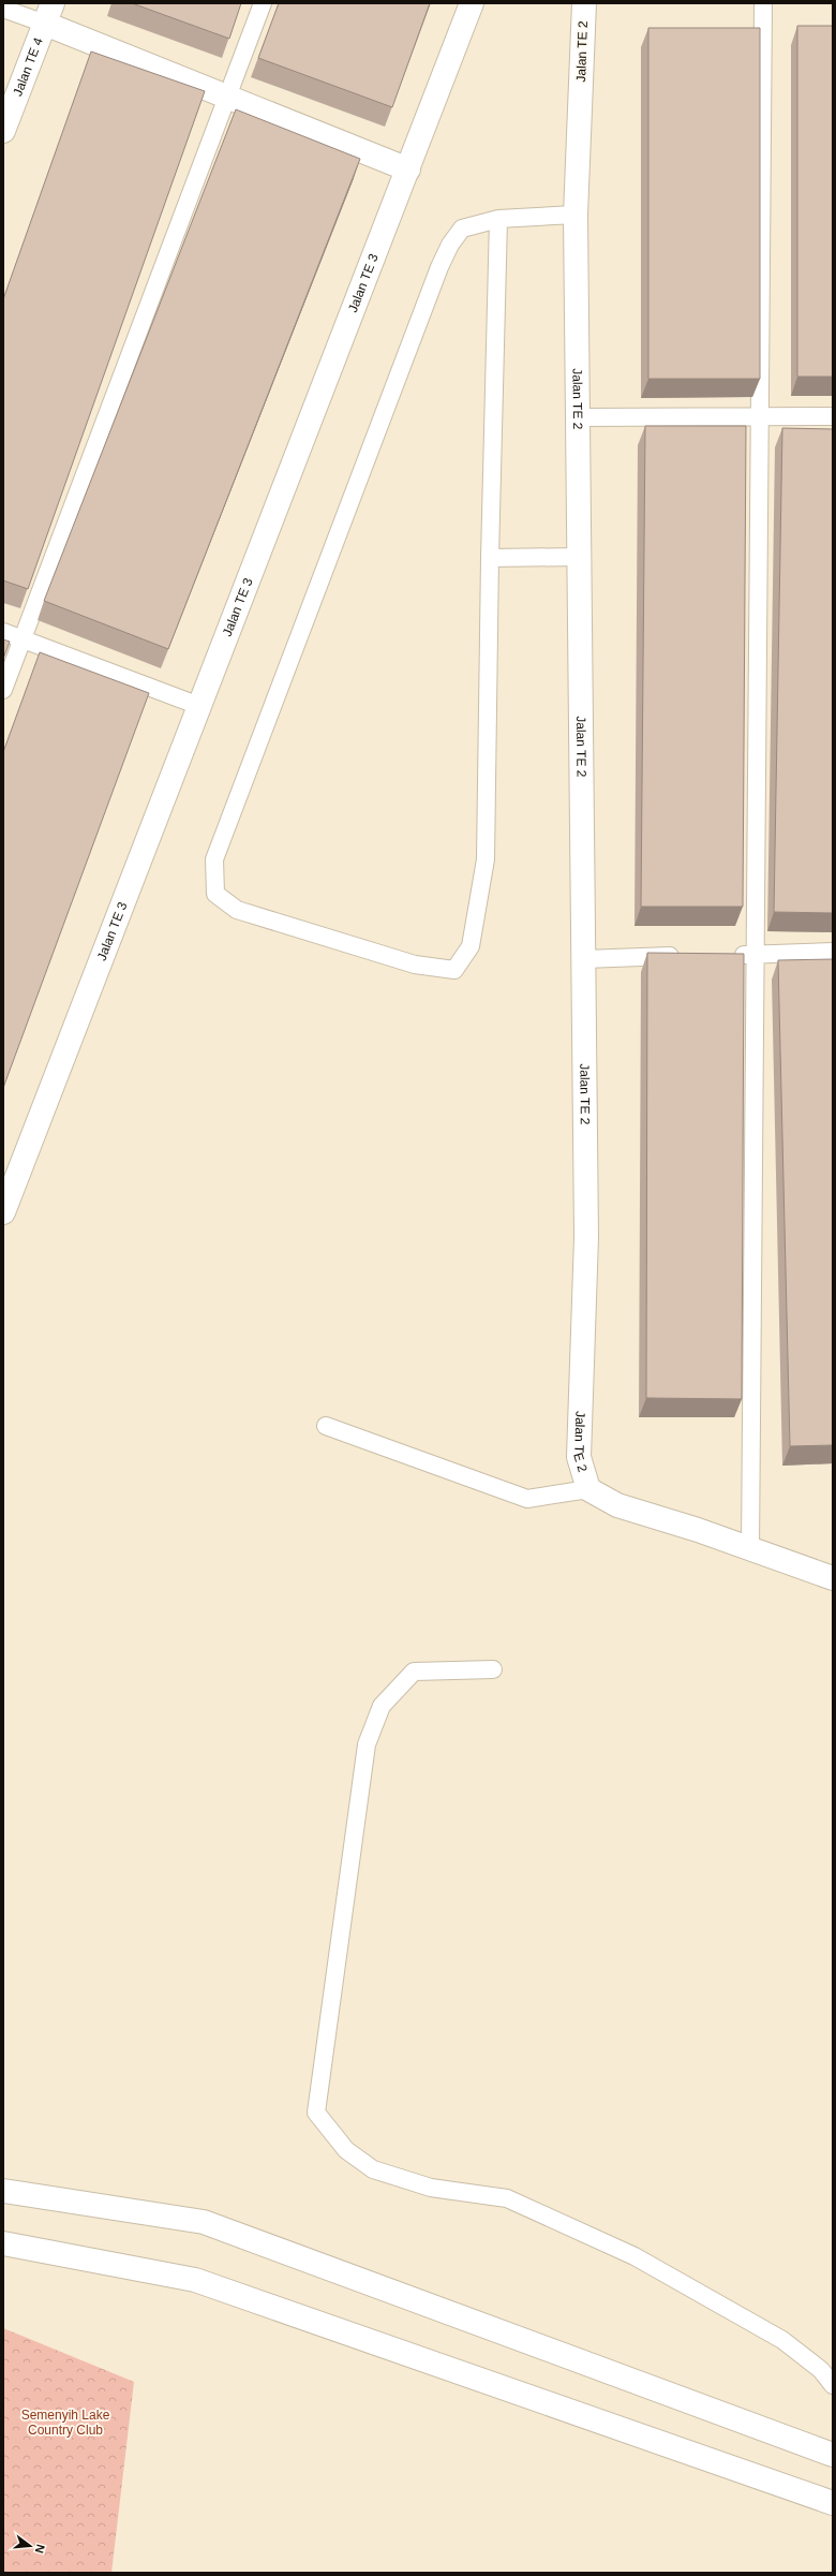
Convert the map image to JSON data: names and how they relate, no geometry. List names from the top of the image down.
{
  "streets": {
    "street": ["Jalan TE 2", "Jalan TE 4", "Jalan TE 3"]
  },
  "parks": ["Semenyih Lake Country Club"],
  "north": "right"
}
